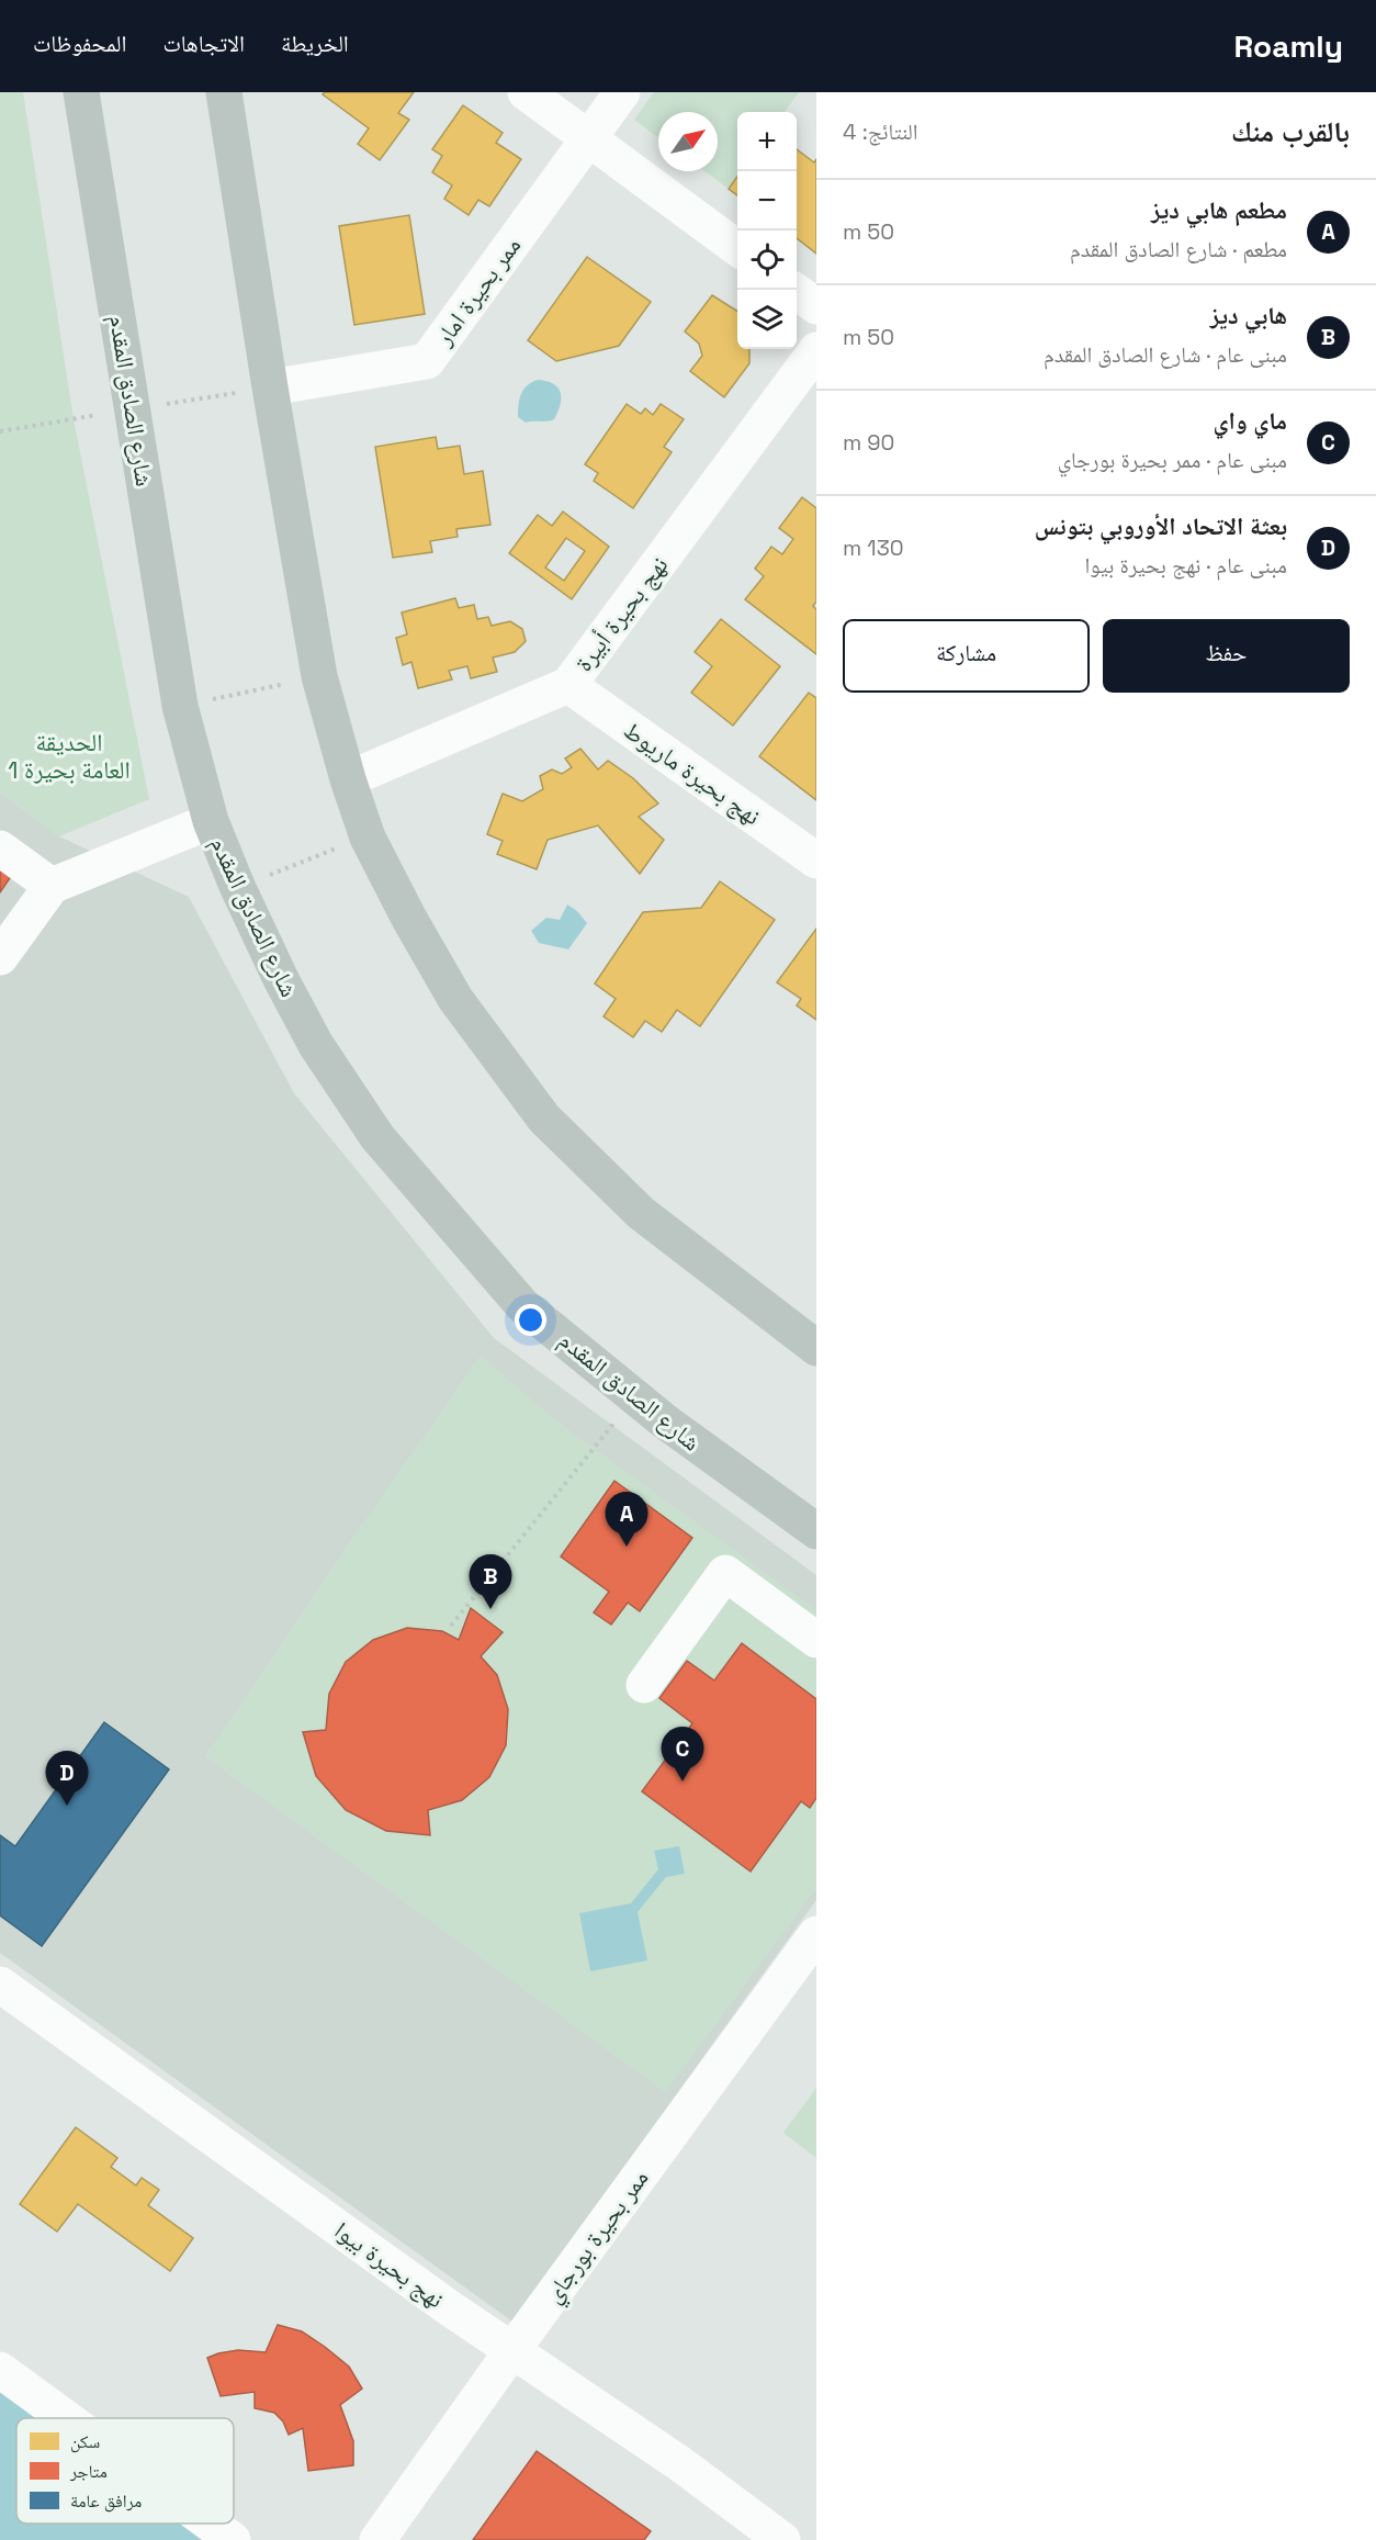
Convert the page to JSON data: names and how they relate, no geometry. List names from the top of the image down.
{
  "streets": {
    "main road": ["شارع الصادق المقدم"],
    "street": [
      "ممر بحيرة امار",
      "نهج بحيرة أبيرة",
      "نهج بحيرة ماريوط",
      "ممر بحيرة بورجاي",
      "نهج بحيرة بيوا"
    ]
  },
  "crossings": [
    ["نهج بحيرة أبيرة", "نهج بحيرة ماريوط"],
    ["ممر بحيرة بورجاي", "نهج بحيرة بيوا"]
  ],
  "parks": ["الحديقة العامة بحيرة 1"],
  "legend": ["سكن", "متاجر", "مرافق عامة"],
  "north": "top right",
  "page": {
    "header": "Roamly",
    "nav": ["الخريطة", "الاتجاهات", "المحفوظات"],
    "heading": ["بالقرب منك", "النتائج: 4"],
    "map_buttons": ["+", "−"],
    "list": [
      {
        "mark": "A",
        "name": "مطعم هابي ديز",
        "note": "مطعم · شارع الصادق المقدم",
        "value": "50 m"
      },
      {
        "mark": "B",
        "name": "هابي ديز",
        "note": "مبنى عام · شارع الصادق المقدم",
        "value": "50 m"
      },
      {
        "mark": "C",
        "name": "ماي واي",
        "note": "مبنى عام · ممر بحيرة بورجاي",
        "value": "90 m"
      },
      {
        "mark": "D",
        "name": "بعثة الاتحاد الأوروبي بتونس",
        "note": "مبنى عام · نهج بحيرة بيوا",
        "value": "130 m"
      }
    ],
    "buttons": ["حفظ", "مشاركة"],
    "pins": [
      "A",
      "B",
      "C",
      "D"
    ]
  }
}
